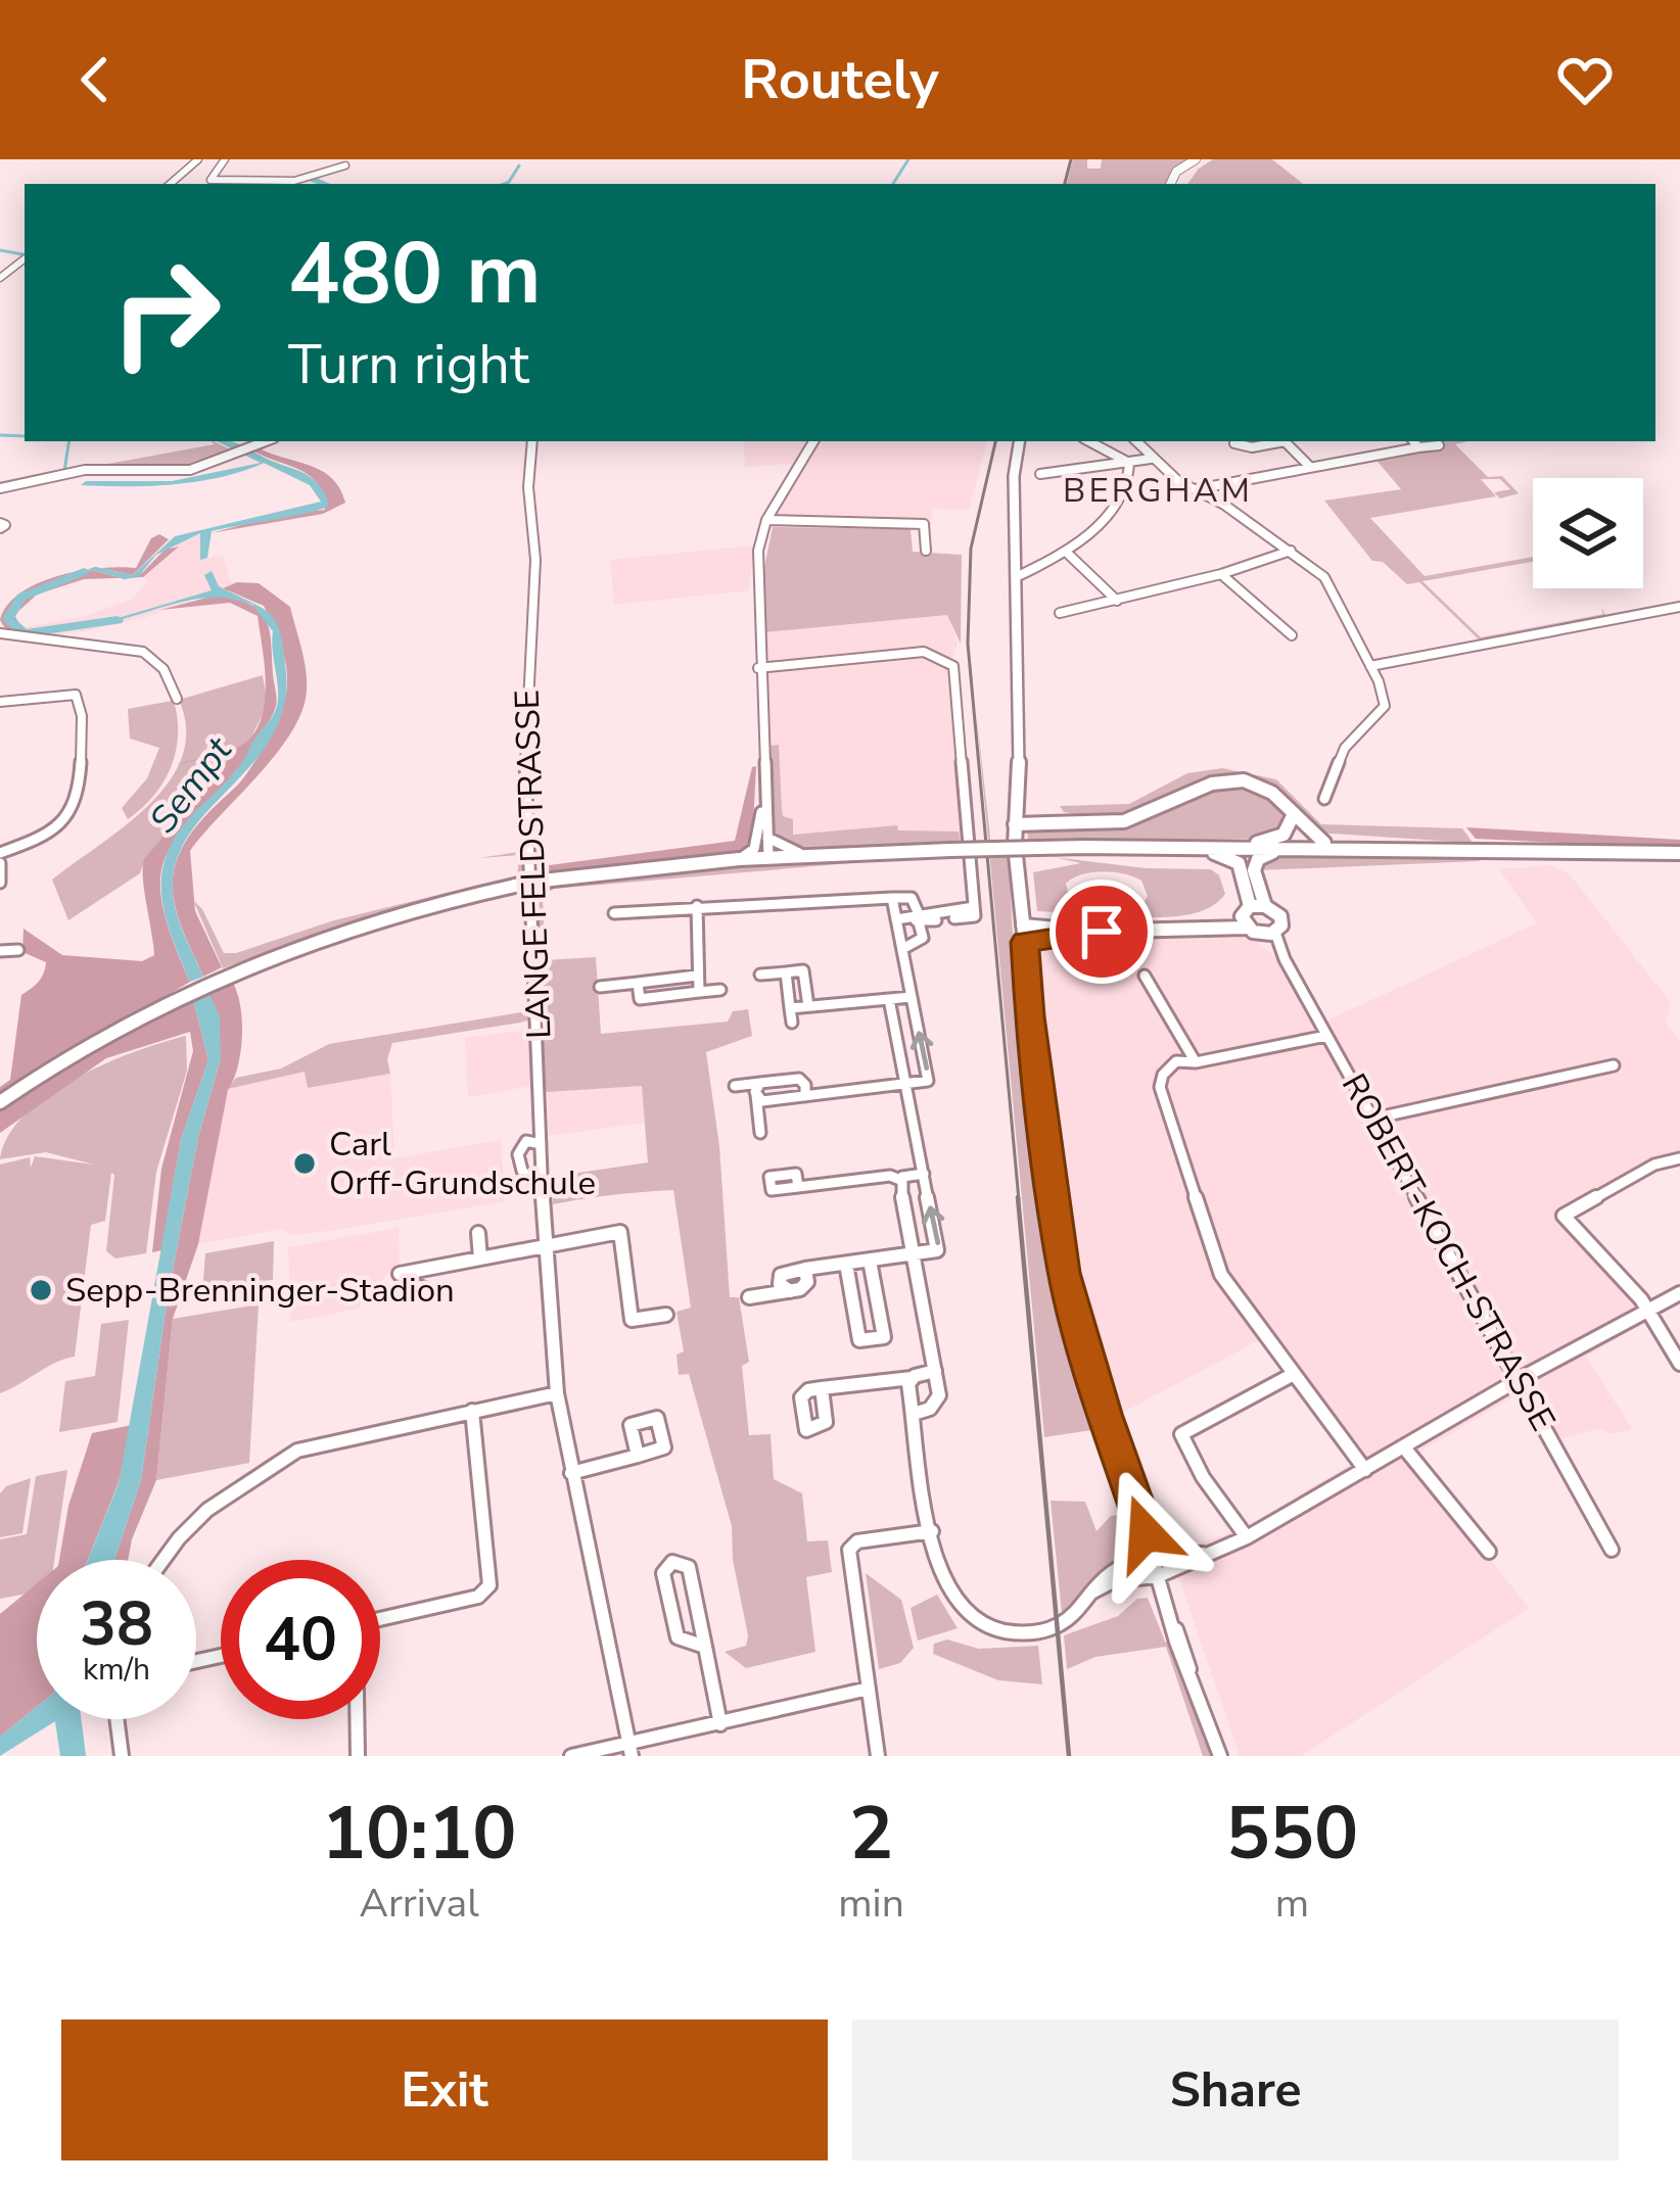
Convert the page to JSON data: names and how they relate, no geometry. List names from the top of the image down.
{
  "streets": {
    "street": ["LANGE FELDSTRASSE", "ROBERT-KOCH-STRASSE"]
  },
  "districts": ["BERGHAM"],
  "water": ["Sempt"],
  "places": ["Carl Orff-Grundschule", "Sepp-Brenninger-Stadion"],
  "page": {
    "header": "Routely",
    "turn": ["480 m", "Turn right"],
    "speed": "38 km/h",
    "limit": "40",
    "eta": [
      "10:10",
      "Arrival",
      "2",
      "min",
      "550",
      "m"
    ],
    "buttons": ["Exit", "Share"]
  }
}
